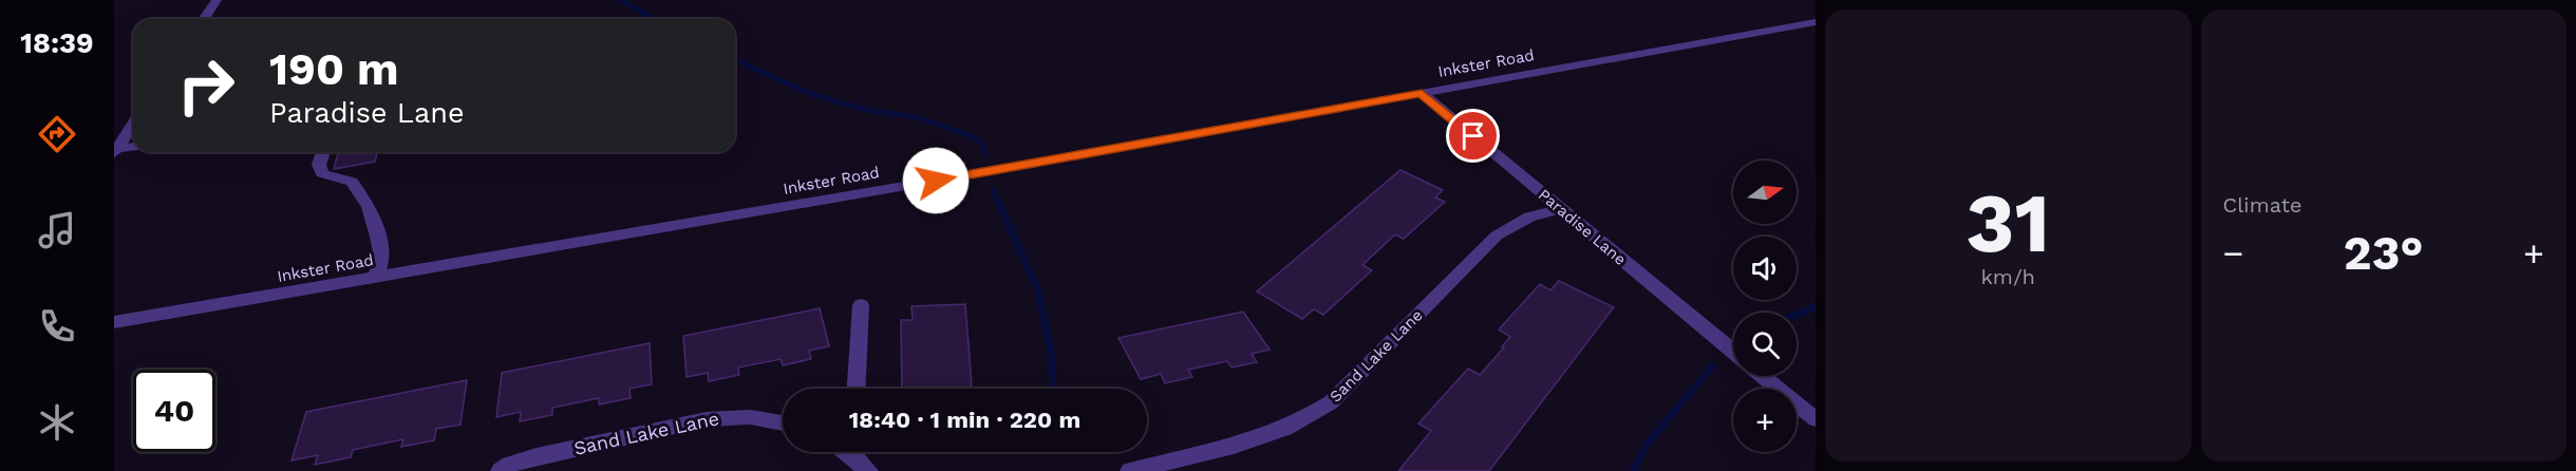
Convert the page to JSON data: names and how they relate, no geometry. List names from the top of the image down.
{
  "streets": {
    "street": ["Inkster Road", "Paradise Lane", "Sand Lake Lane"]
  },
  "crossings": [
    ["Inkster Road", "Paradise Lane"],
    ["Paradise Lane", "Sand Lake Lane"]
  ],
  "north": "right",
  "page": {
    "tabs": "18:39",
    "tile": [
      ["31", "km/h"],
      "Climate"
    ],
    "turn": ["190 m", "Paradise Lane"],
    "map_buttons": "+",
    "heat": ["−", "23°", "+"],
    "limit": "40",
    "trip": "18:40 · 1 min · 220 m"
  }
}
